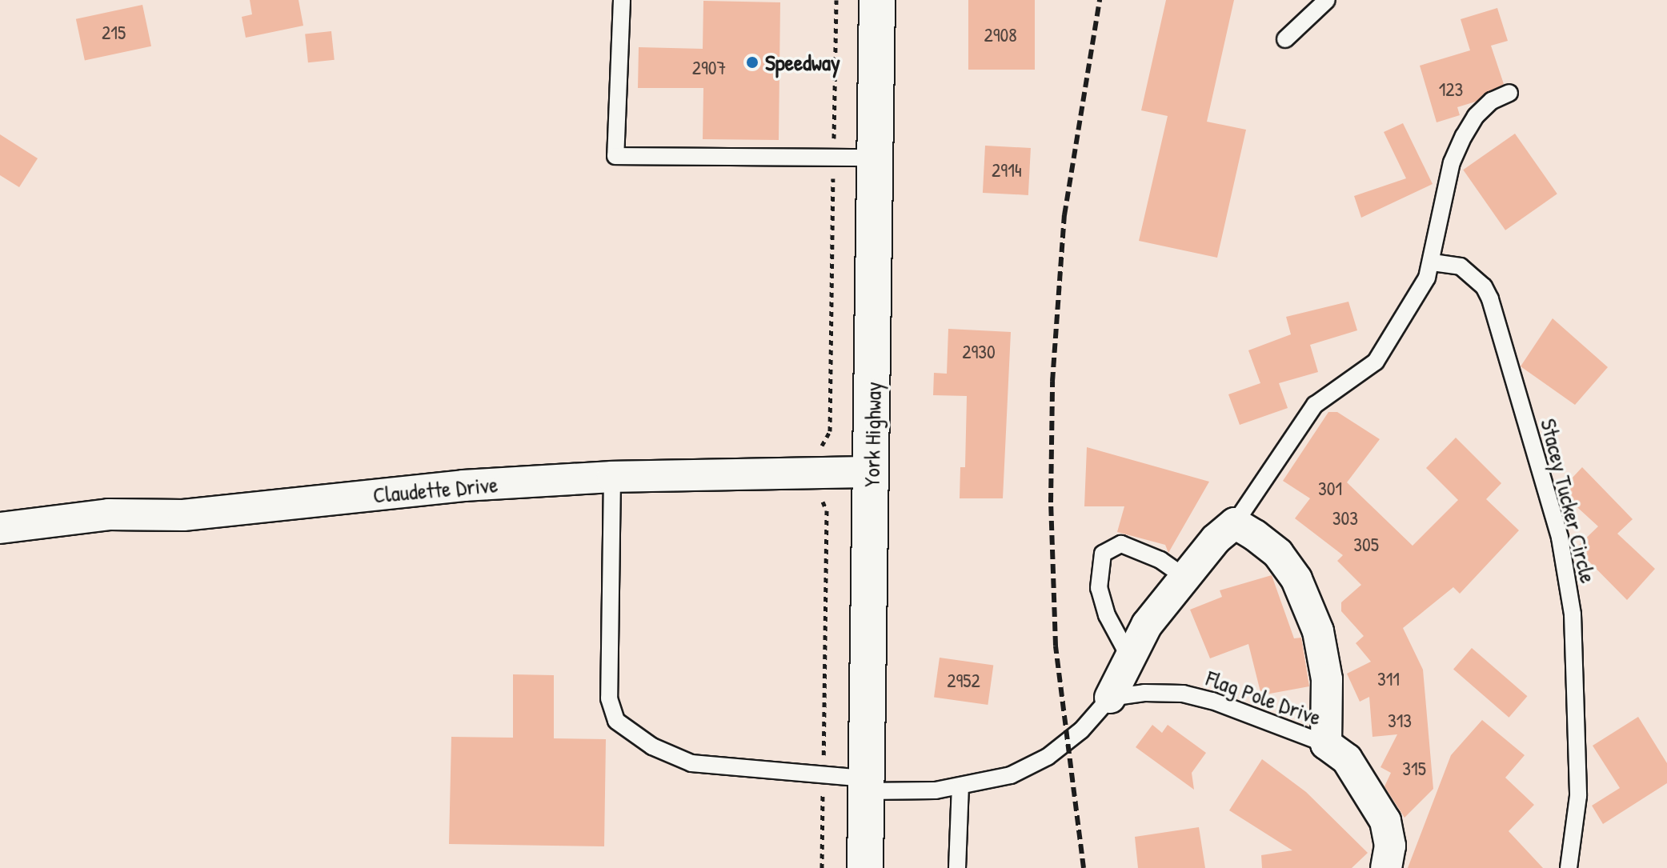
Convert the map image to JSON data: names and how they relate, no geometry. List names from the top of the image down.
{
  "streets": {
    "main road": ["York Highway"],
    "street": ["Claudette Drive"],
    "lane": ["Stacey Tucker Circle", "Flag Pole Drive"]
  },
  "crossings": [
    ["York Highway", "Claudette Drive"]
  ],
  "places": ["Speedway"],
  "house_numbers": [
    "215",
    "2908",
    "2907",
    "123",
    "2914",
    "2930",
    "301",
    "303",
    "305",
    "311",
    "2952",
    "313",
    "315"
  ]
}
